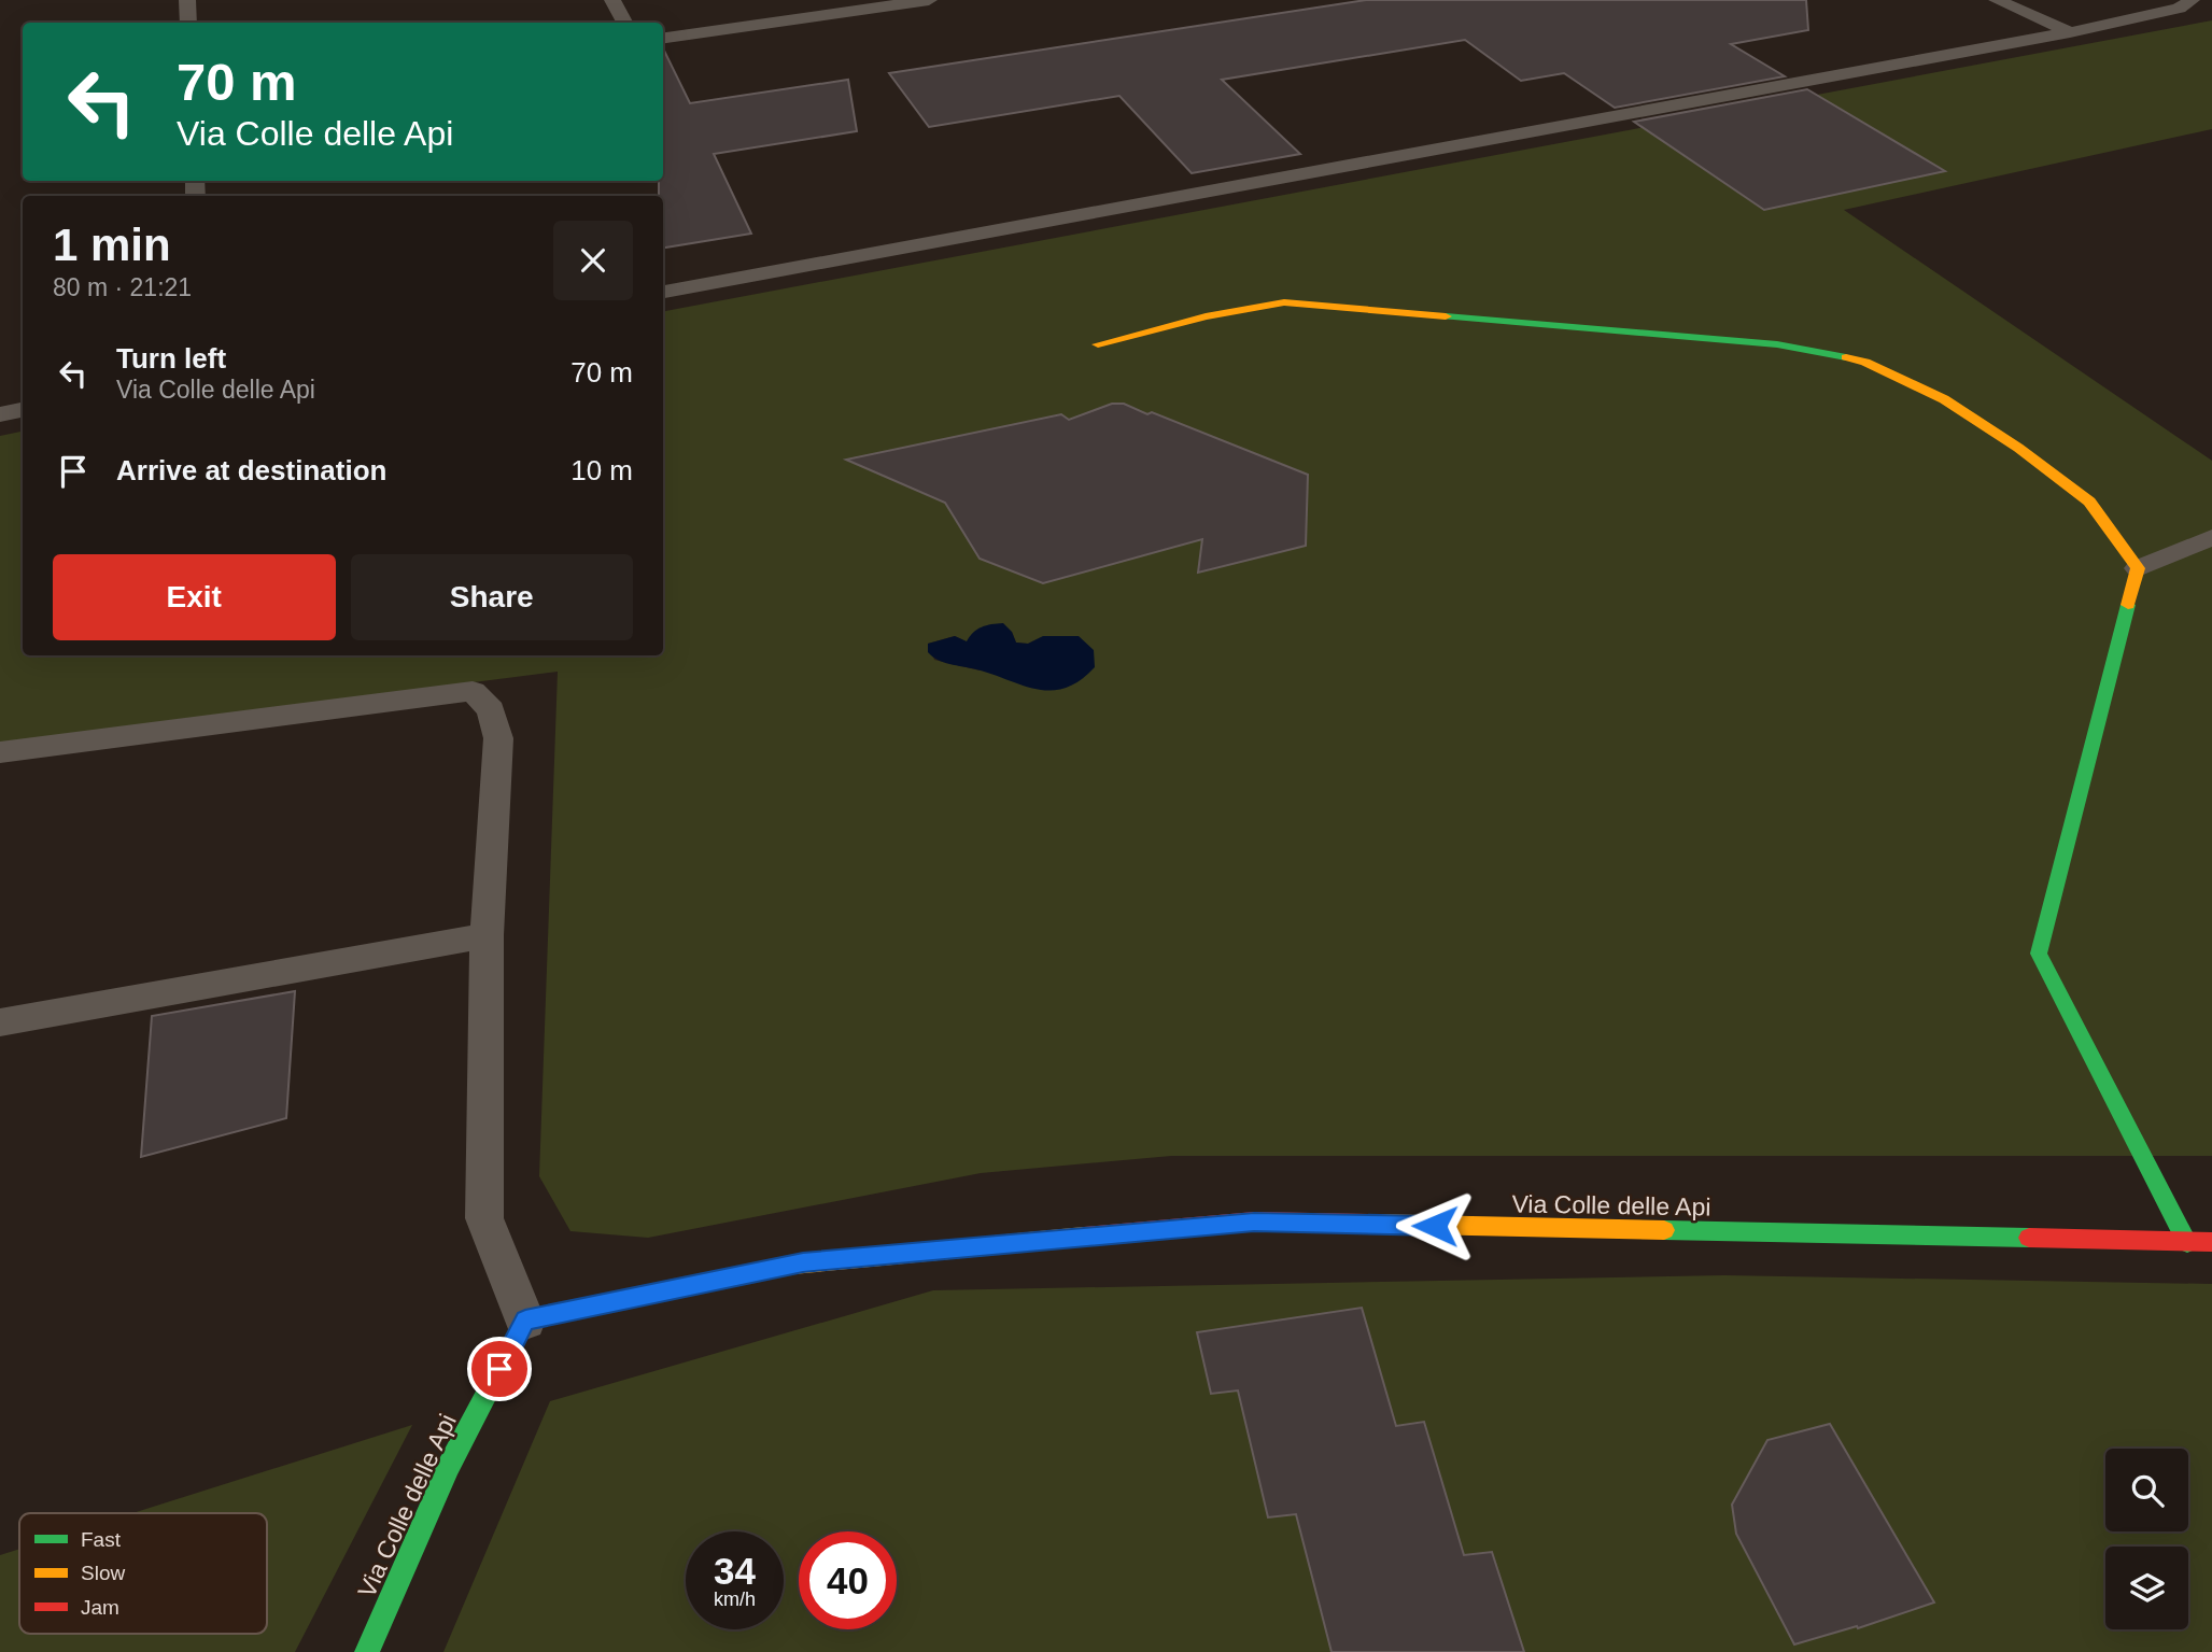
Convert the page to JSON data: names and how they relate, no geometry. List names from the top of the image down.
{
  "streets": {
    "street": ["Via Colle delle Api"]
  },
  "legend": ["Fast", "Slow", "Jam"],
  "page": {
    "turn": ["70 m", "Via Colle delle Api"],
    "heading": ["1 min", "80 m · 21:21"],
    "list": [
      {
        "name": "Turn left",
        "note": "Via Colle delle Api",
        "value": "70 m"
      },
      {
        "name": "Arrive at destination",
        "value": "10 m"
      }
    ],
    "buttons": ["Exit", "Share"],
    "speed": "34 km/h",
    "limit": "40"
  }
}
